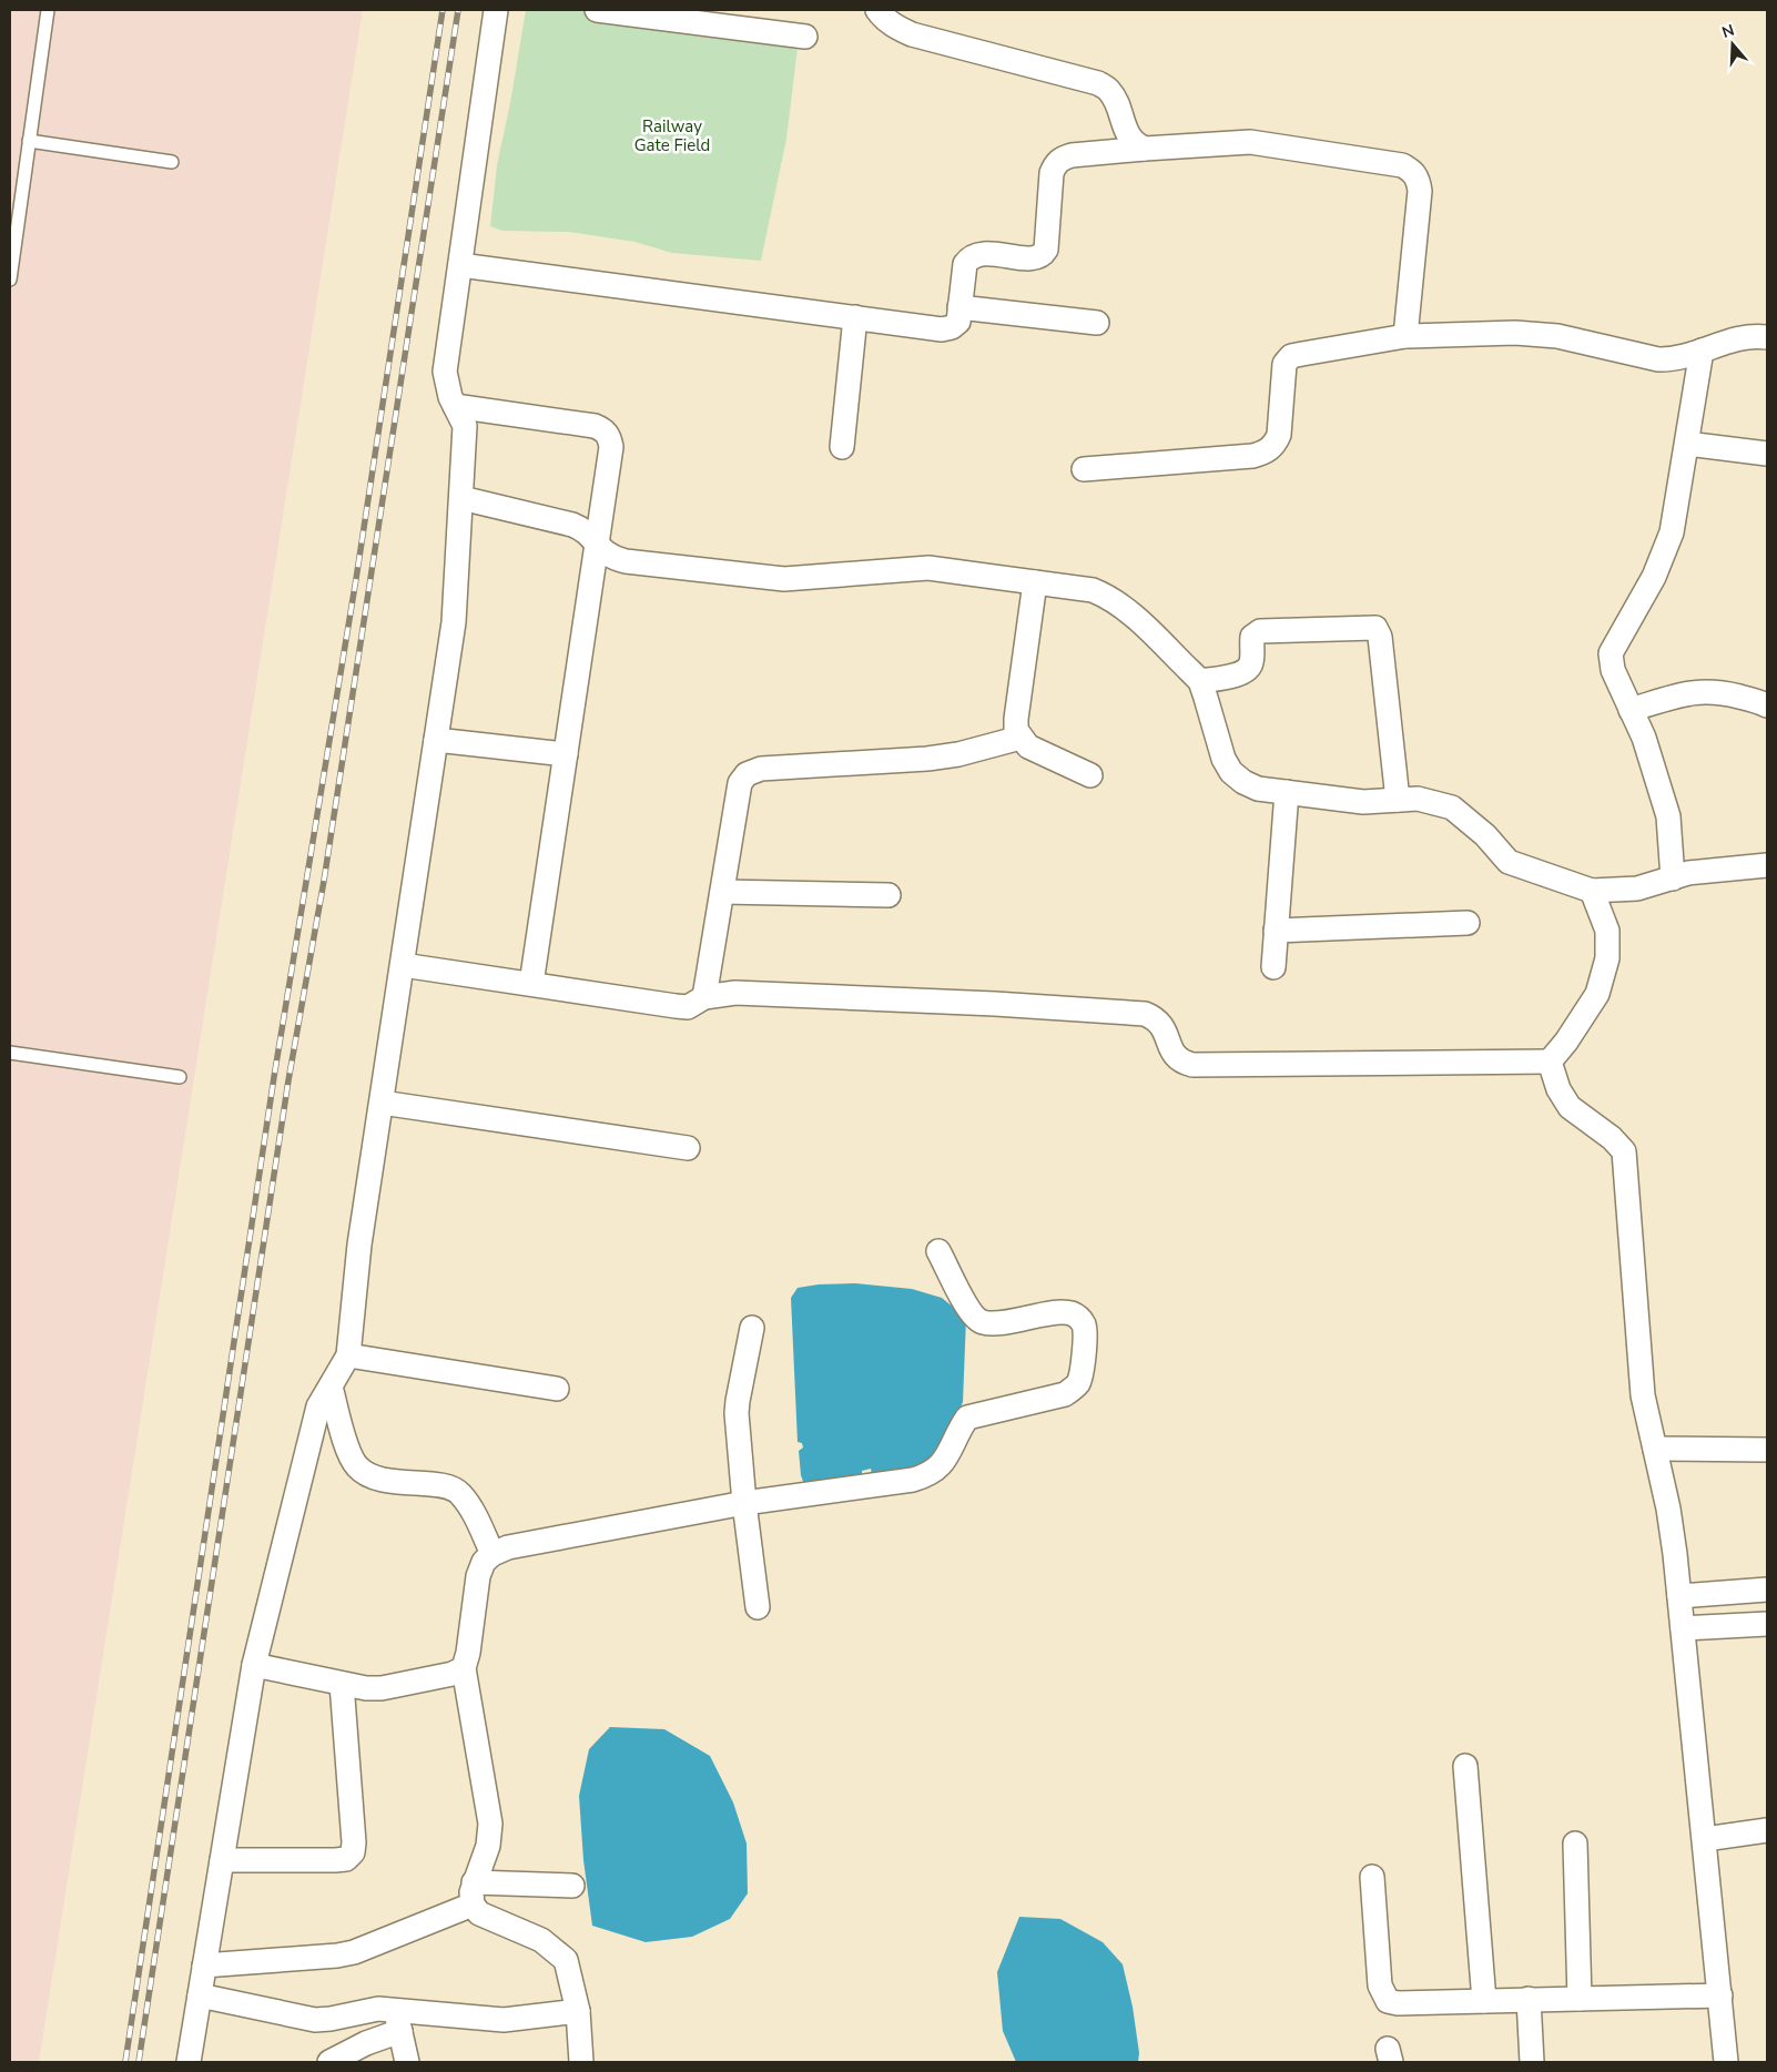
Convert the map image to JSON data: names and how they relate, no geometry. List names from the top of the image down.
{
  "parks": ["Railway Gate Field"],
  "north": "top"
}
